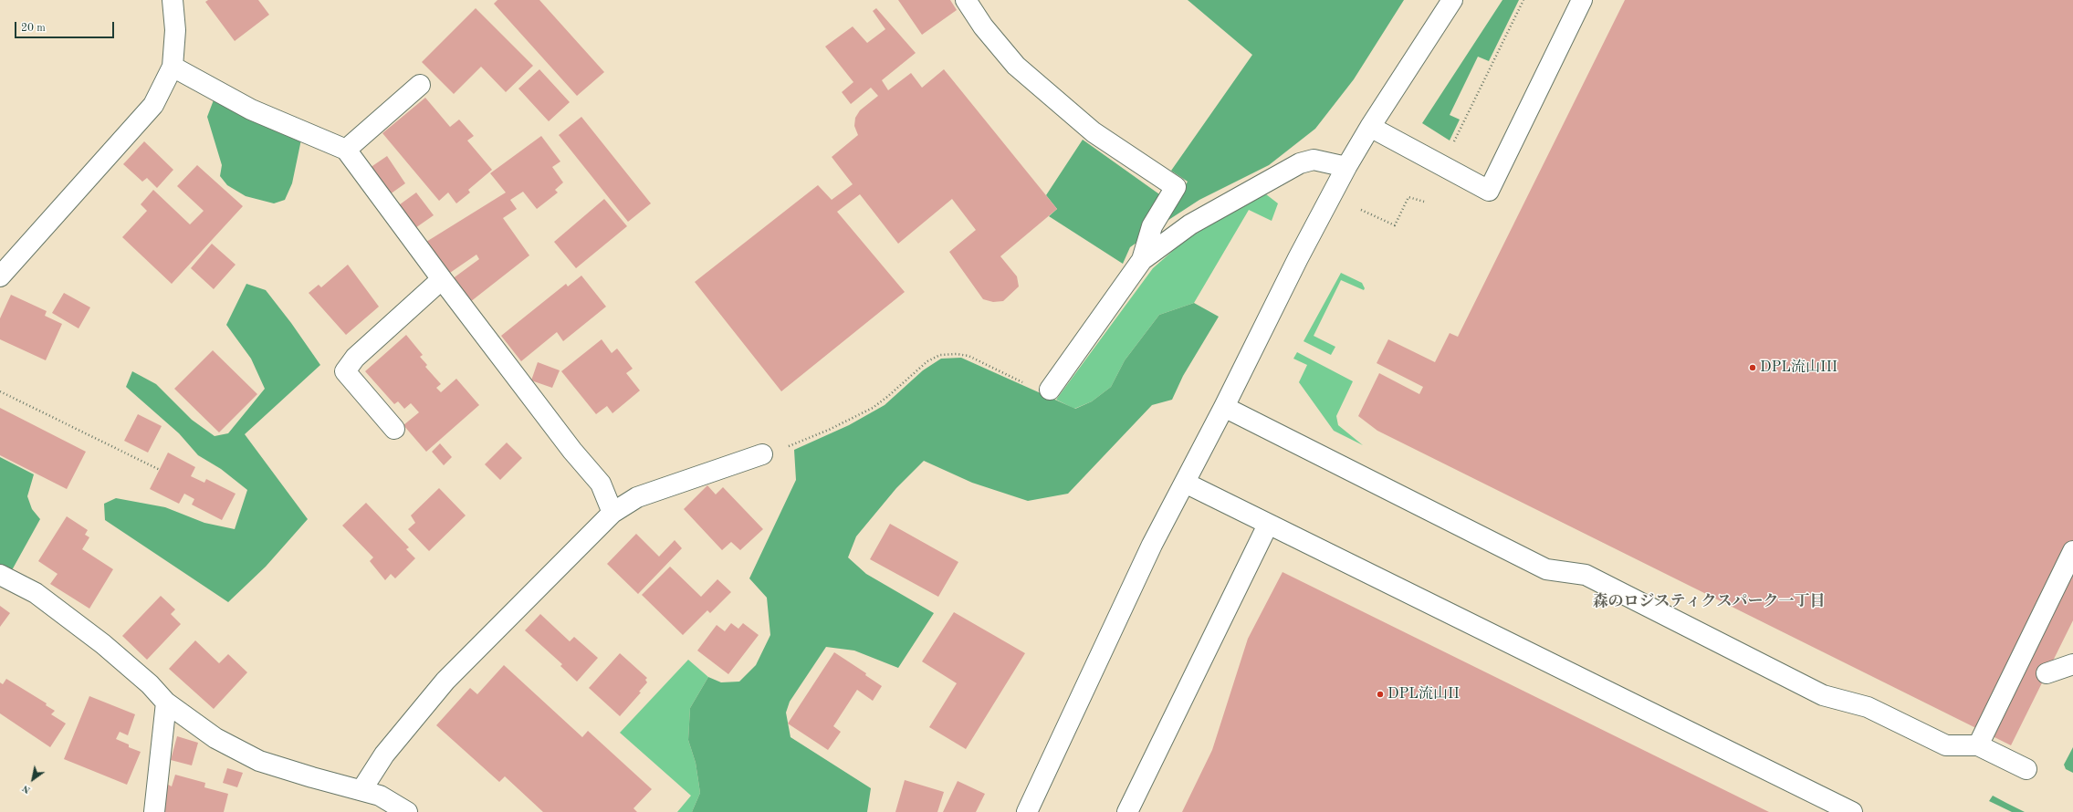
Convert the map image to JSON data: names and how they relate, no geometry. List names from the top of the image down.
{
  "districts": ["森のロジスティクスパーク一丁目"],
  "places": ["DPL流山III", "DPL流山II"],
  "scale_bar": "20 m",
  "north": "bottom left"
}
